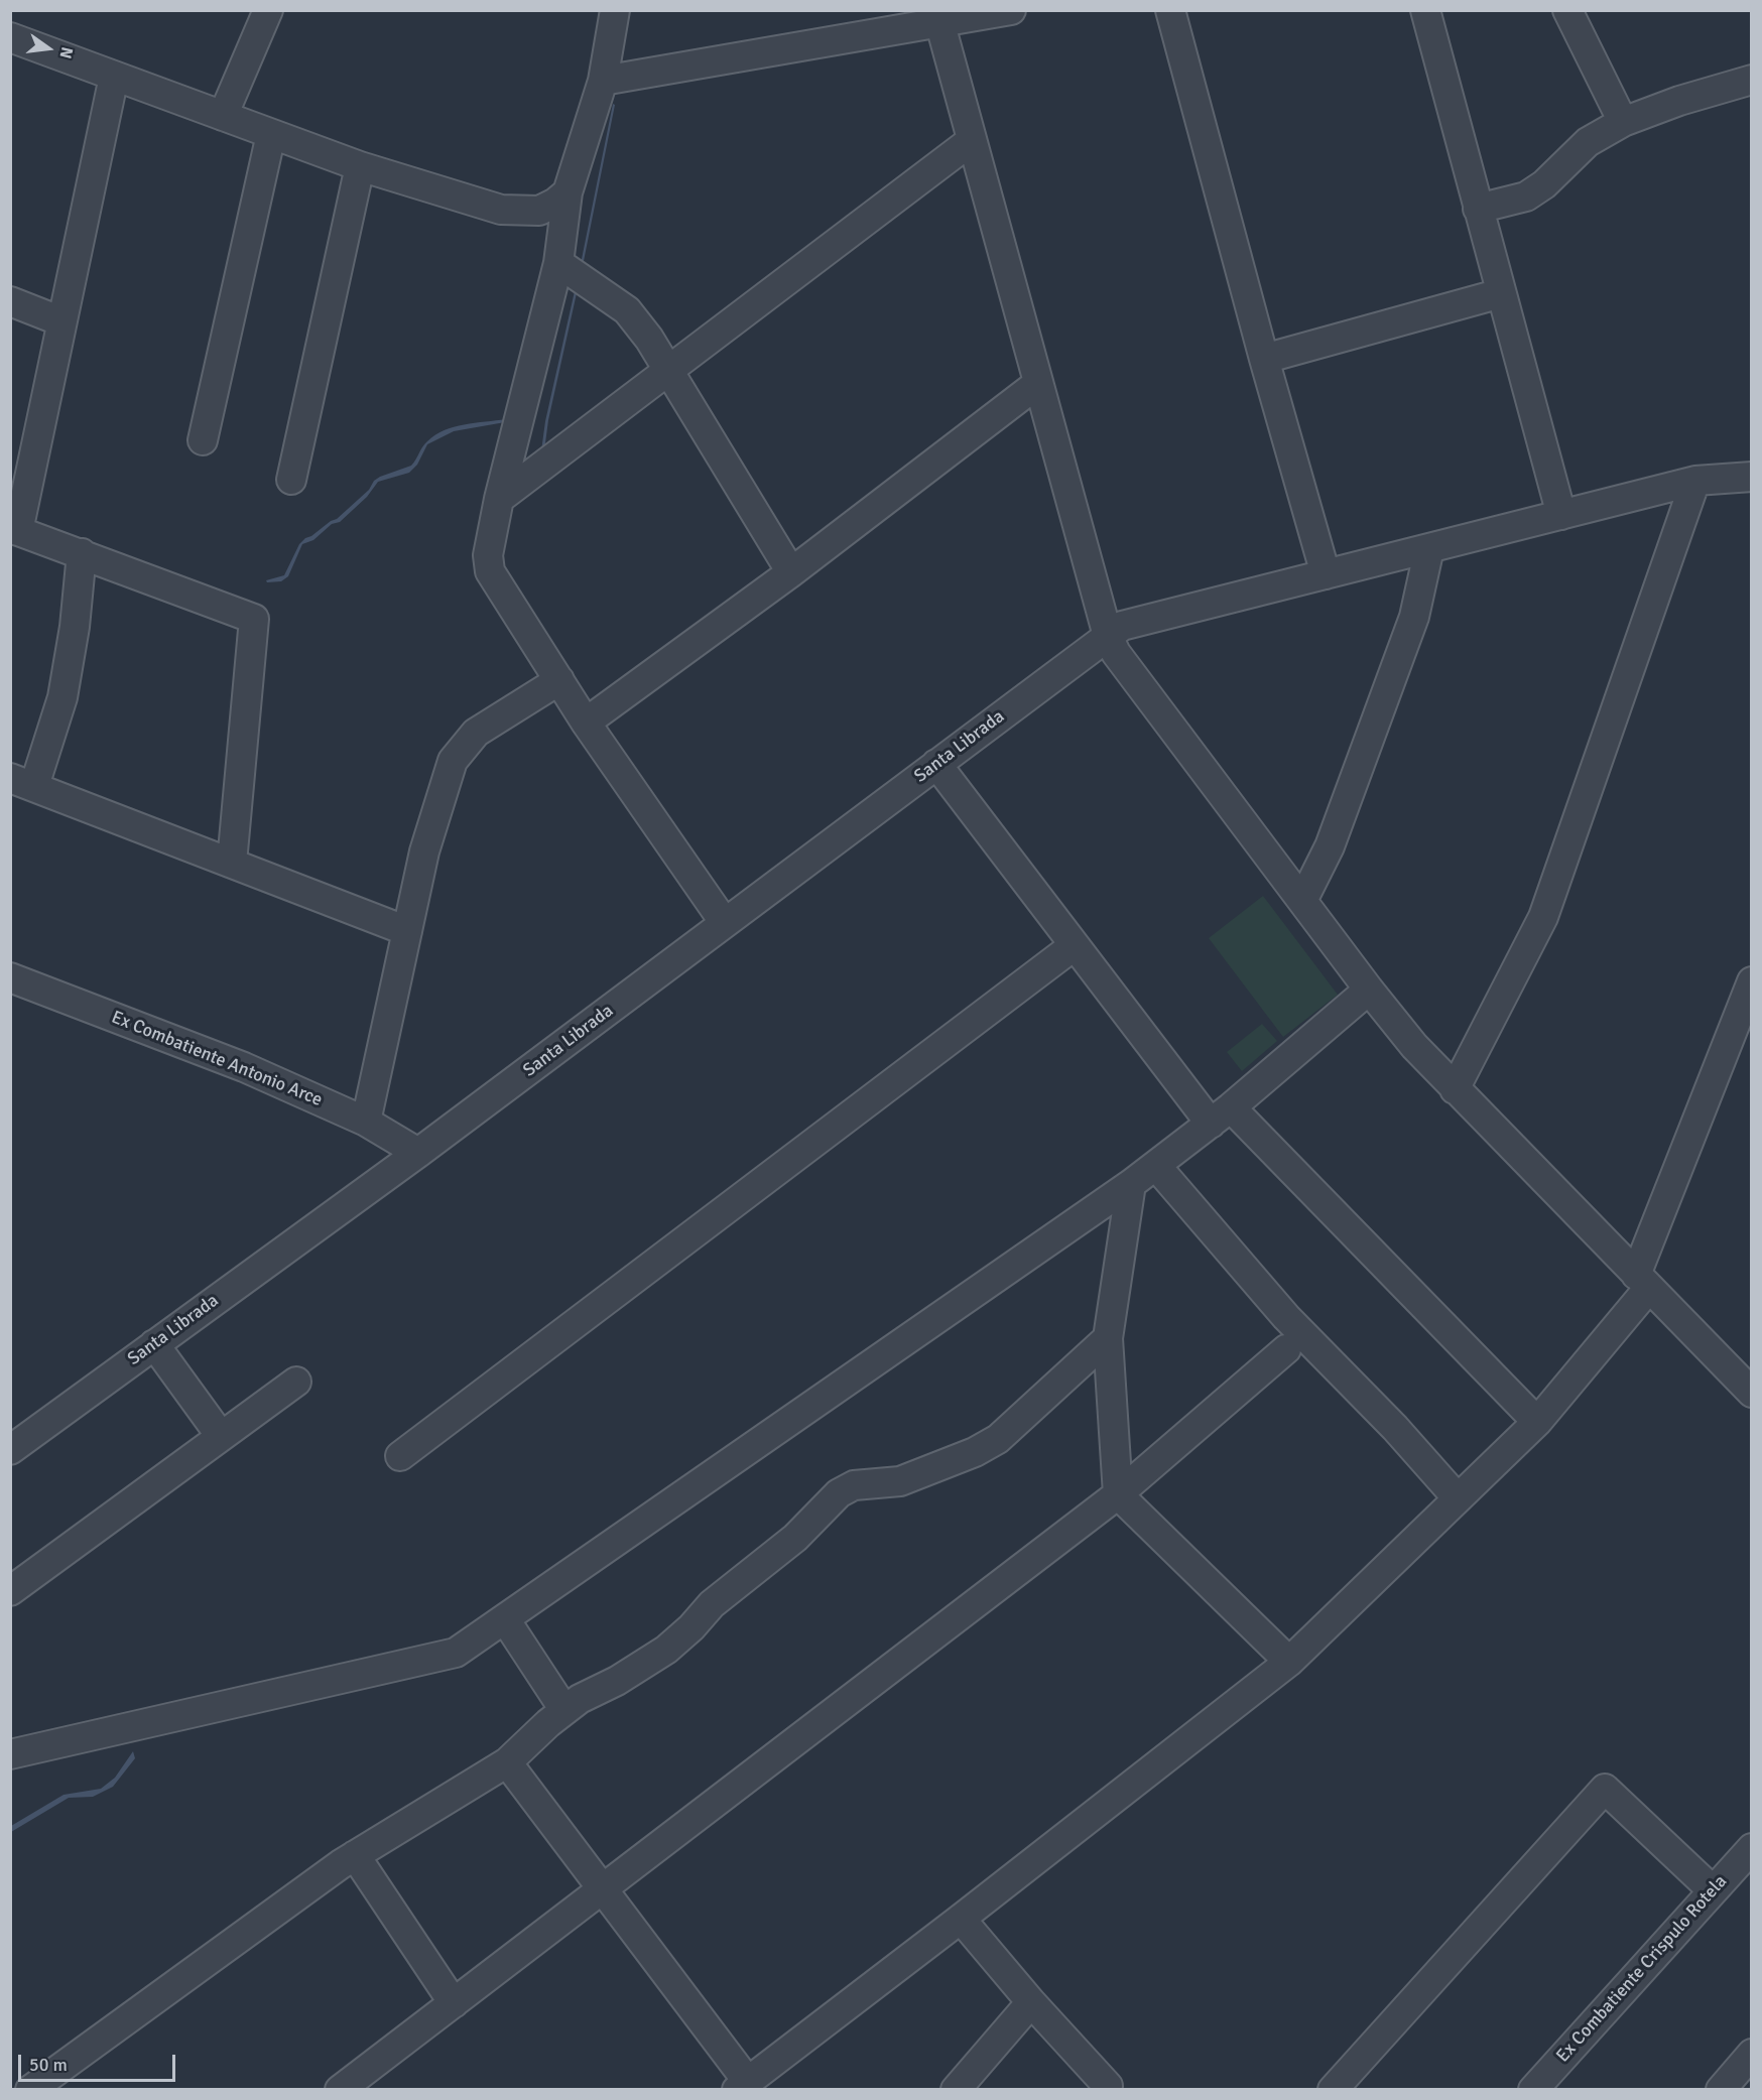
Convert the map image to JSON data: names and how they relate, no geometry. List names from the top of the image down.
{
  "streets": {
    "street": ["Santa Librada", "Ex Combatiente Antonio Arce", "Ex Combatiente Crispulo Rotela"]
  },
  "crossings": [
    ["Santa Librada", "Ex Combatiente Antonio Arce"]
  ],
  "scale_bar": "50 m",
  "north": "right"
}
